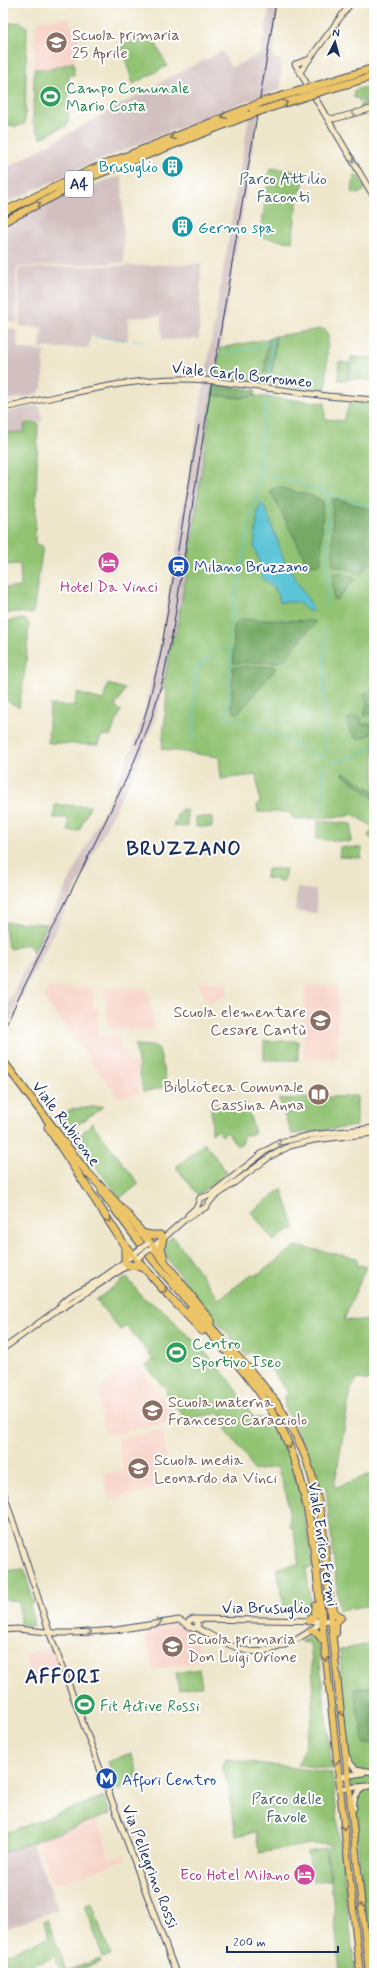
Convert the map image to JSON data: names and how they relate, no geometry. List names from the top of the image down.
{
  "streets": {
    "highway": ["A4", "Viale Rubicone", "Viale Enrico Fermi"],
    "street": ["Viale Carlo Borromeo", "Via Brusuglio", "Via Pellegrino Rossi"]
  },
  "crossings": [
    ["Viale Rubicone", "Viale Enrico Fermi"],
    ["Viale Enrico Fermi", "Via Brusuglio"]
  ],
  "districts": ["BRUZZANO", "AFFORI"],
  "parks": ["Parco Attilio Faconti", "Parco delle Favole"],
  "places": {
    "school or university": [
      "Scuola primaria 25 Aprile",
      "Scuola elementare Cesare Cantù",
      "Scuola materna Francesco Caracciolo",
      "Scuola media Leonardo da Vinci",
      "Scuola primaria Don Luigi Orione"
    ],
    "sports": ["Campo Comunale Mario Costa", "Centro Sportivo Iseo", "Fit Active Rossi"],
    "building": ["Brusuglio", "Germo spa"],
    "hotel": ["Hotel Da Vinci", "Eco Hotel Milano"],
    "station": ["Milano Bruzzano"],
    "library": ["Biblioteca Comunale Cassina Anna"],
    "metro station": ["Affori Centro"]
  },
  "scale_bar": "200 m",
  "north": "top"
}
